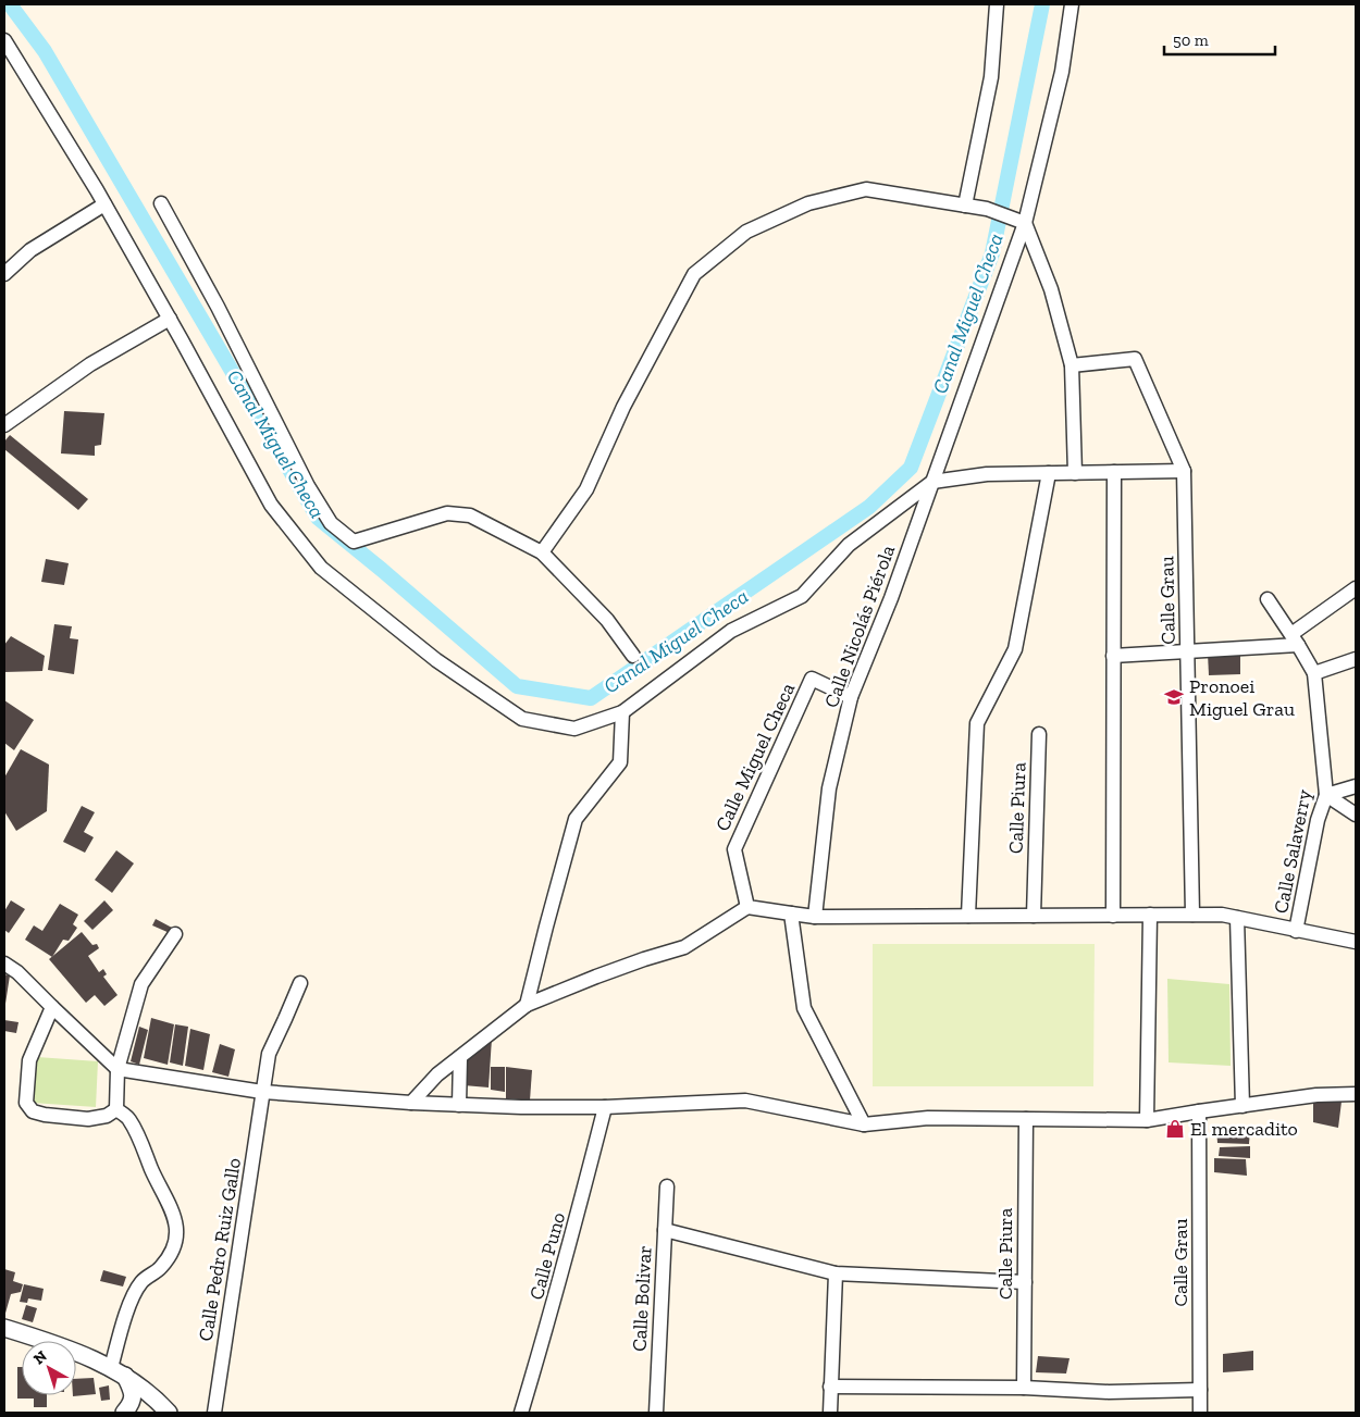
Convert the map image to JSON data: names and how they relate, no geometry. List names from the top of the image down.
{
  "streets": {
    "street": [
      "Calle Grau",
      "Calle Nicolás Piérola",
      "Calle Miguel Checa",
      "Calle Piura",
      "Calle Salaverry",
      "Calle Pedro Ruiz Gallo",
      "Calle Puno",
      "Calle Bolivar"
    ]
  },
  "crossings": [
    ["Calle Nicolás Piérola", "Calle Miguel Checa"]
  ],
  "water": ["Canal Miguel Checa"],
  "places": {
    "school or university": ["Pronoei Miguel Grau"],
    "shop": ["El mercadito"]
  },
  "scale_bar": "50 m",
  "north": "top left"
}
